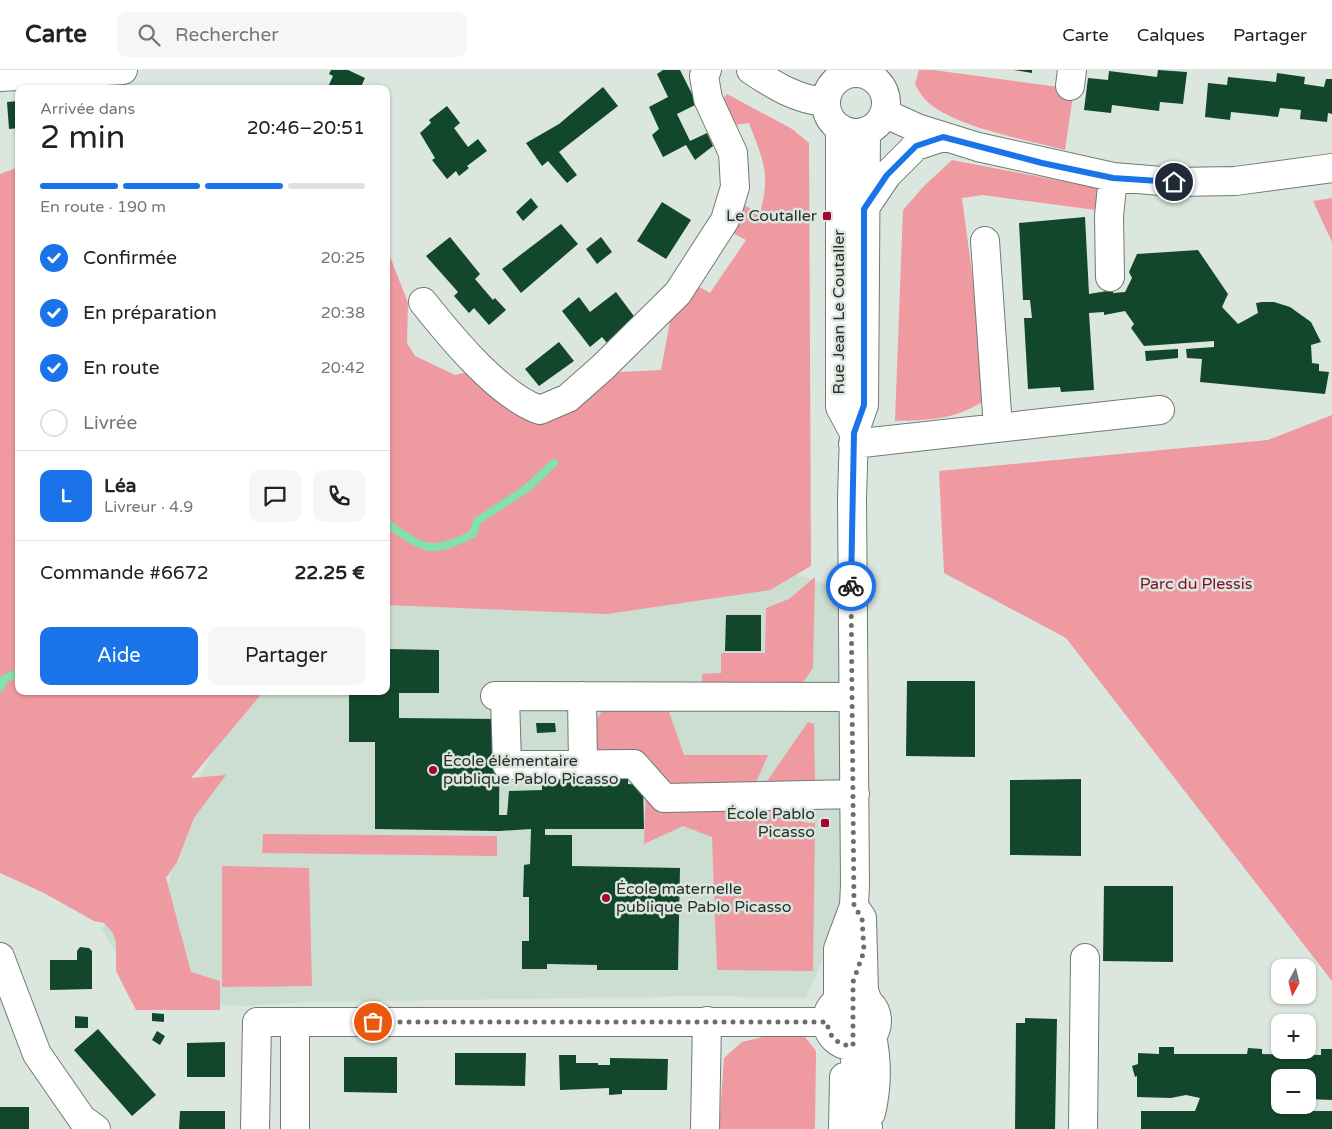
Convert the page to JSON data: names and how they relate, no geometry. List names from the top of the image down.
{
  "streets": {
    "street": ["Rue Jean Le Coutaller"]
  },
  "parks": ["Parc du Plessis"],
  "places": {
    "transit": ["Le Coutaller", "École Pablo Picasso"],
    "other": ["École élémentaire publique Pablo Picasso", "École maternelle publique Pablo Picasso"]
  },
  "north": "bottom",
  "page": {
    "header": "Carte",
    "search": "Rechercher",
    "nav": ["Carte", "Calques", "Partager"],
    "heading": ["2 min", "Arrivée dans", "20:46–20:51"],
    "panel": [
      "Léa",
      "Livreur · 4.9",
      "Commande #6672",
      "22.25 €"
    ],
    "bar": "En route · 190 m",
    "list": [
      ["Confirmée", "20:25"],
      ["En préparation", "20:38"],
      ["En route", "20:42"],
      "Livrée"
    ],
    "round": "L",
    "buttons": ["Aide", "Partager"],
    "map_buttons": ["+", "−"]
  }
}
